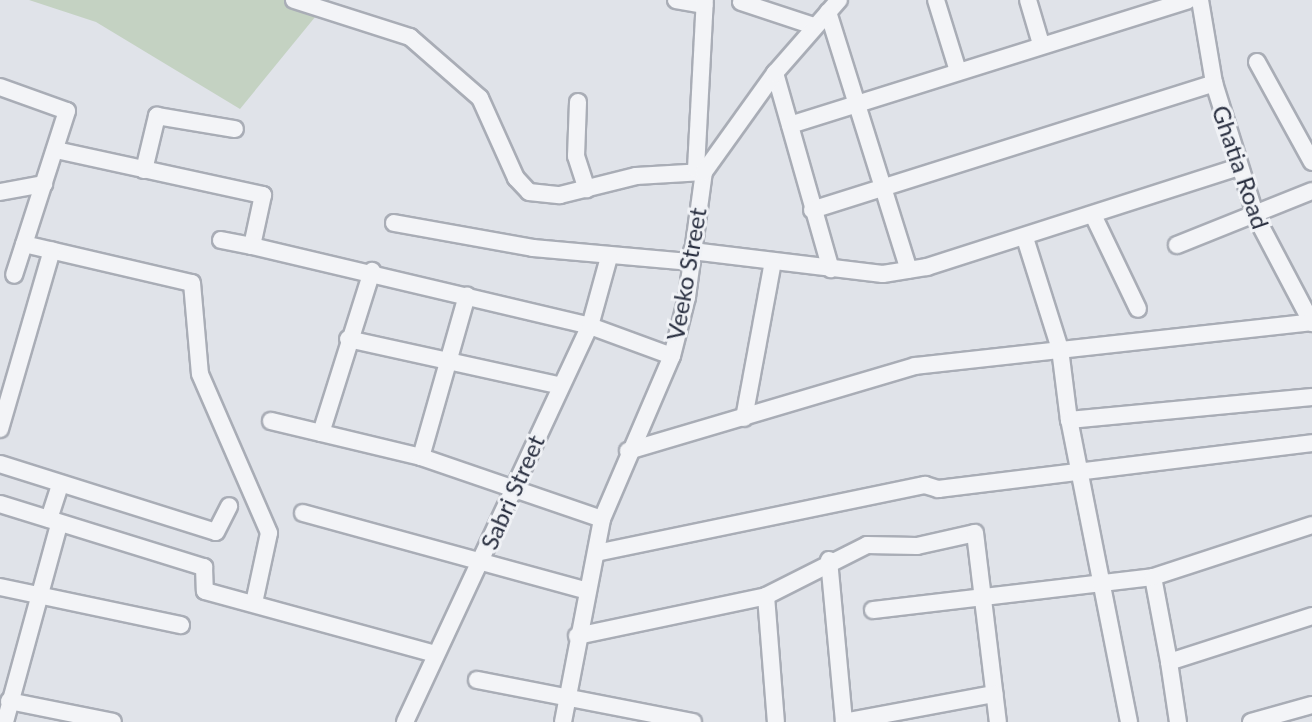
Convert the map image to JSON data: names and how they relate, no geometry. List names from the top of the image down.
{
  "streets": {
    "street": ["Ghatia Road", "Veeko Street", "Sabri Street"]
  }
}
